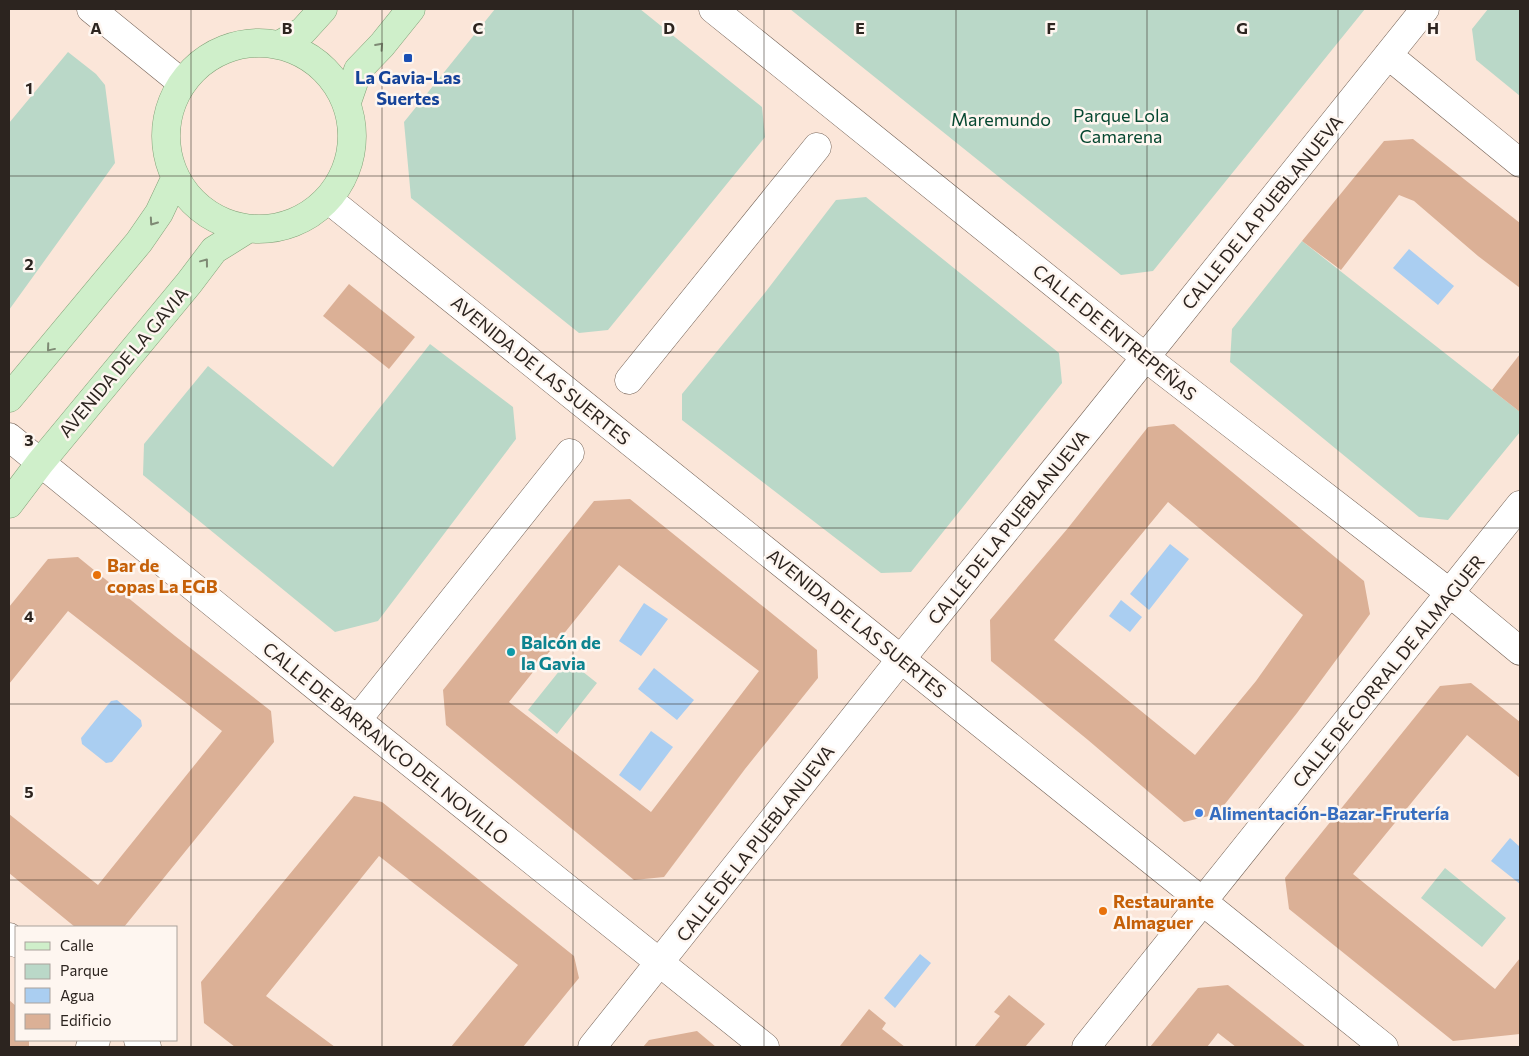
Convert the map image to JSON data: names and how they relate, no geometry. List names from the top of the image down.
{
  "streets": {
    "main road": ["AVENIDA DE LA GAVIA"],
    "street": [
      "CALLE DE LA PUEBLANUEVA",
      "CALLE DE ENTREPEÑAS",
      "AVENIDA DE LAS SUERTES",
      "CALLE DE CORRAL DE ALMAGUER",
      "CALLE DE BARRANCO DEL NOVILLO"
    ]
  },
  "crossings": [
    ["CALLE DE LA PUEBLANUEVA", "CALLE DE ENTREPEÑAS"],
    ["CALLE DE LA PUEBLANUEVA", "AVENIDA DE LAS SUERTES"],
    ["CALLE DE LA PUEBLANUEVA", "CALLE DE BARRANCO DEL NOVILLO"],
    ["CALLE DE ENTREPEÑAS", "CALLE DE CORRAL DE ALMAGUER"],
    ["AVENIDA DE LA GAVIA", "CALLE DE BARRANCO DEL NOVILLO"],
    ["AVENIDA DE LAS SUERTES", "CALLE DE CORRAL DE ALMAGUER"]
  ],
  "parks": ["Parque Lola Camarena", "Maremundo"],
  "places": {
    "transit": ["La Gavia-Las Suertes"],
    "other": [
      "Bar de copas La EGB",
      "Balcón de la Gavia",
      "Alimentación-Bazar-Frutería",
      "Restaurante Almaguer"
    ]
  },
  "legend": [
    "Calle",
    "Parque",
    "Agua",
    "Edificio"
  ],
  "grid": {
    "columns": [
      "A",
      "B",
      "C",
      "D",
      "E",
      "F",
      "G",
      "H"
    ],
    "rows": [
      "1",
      "2",
      "3",
      "4",
      "5"
    ]
  }
}
